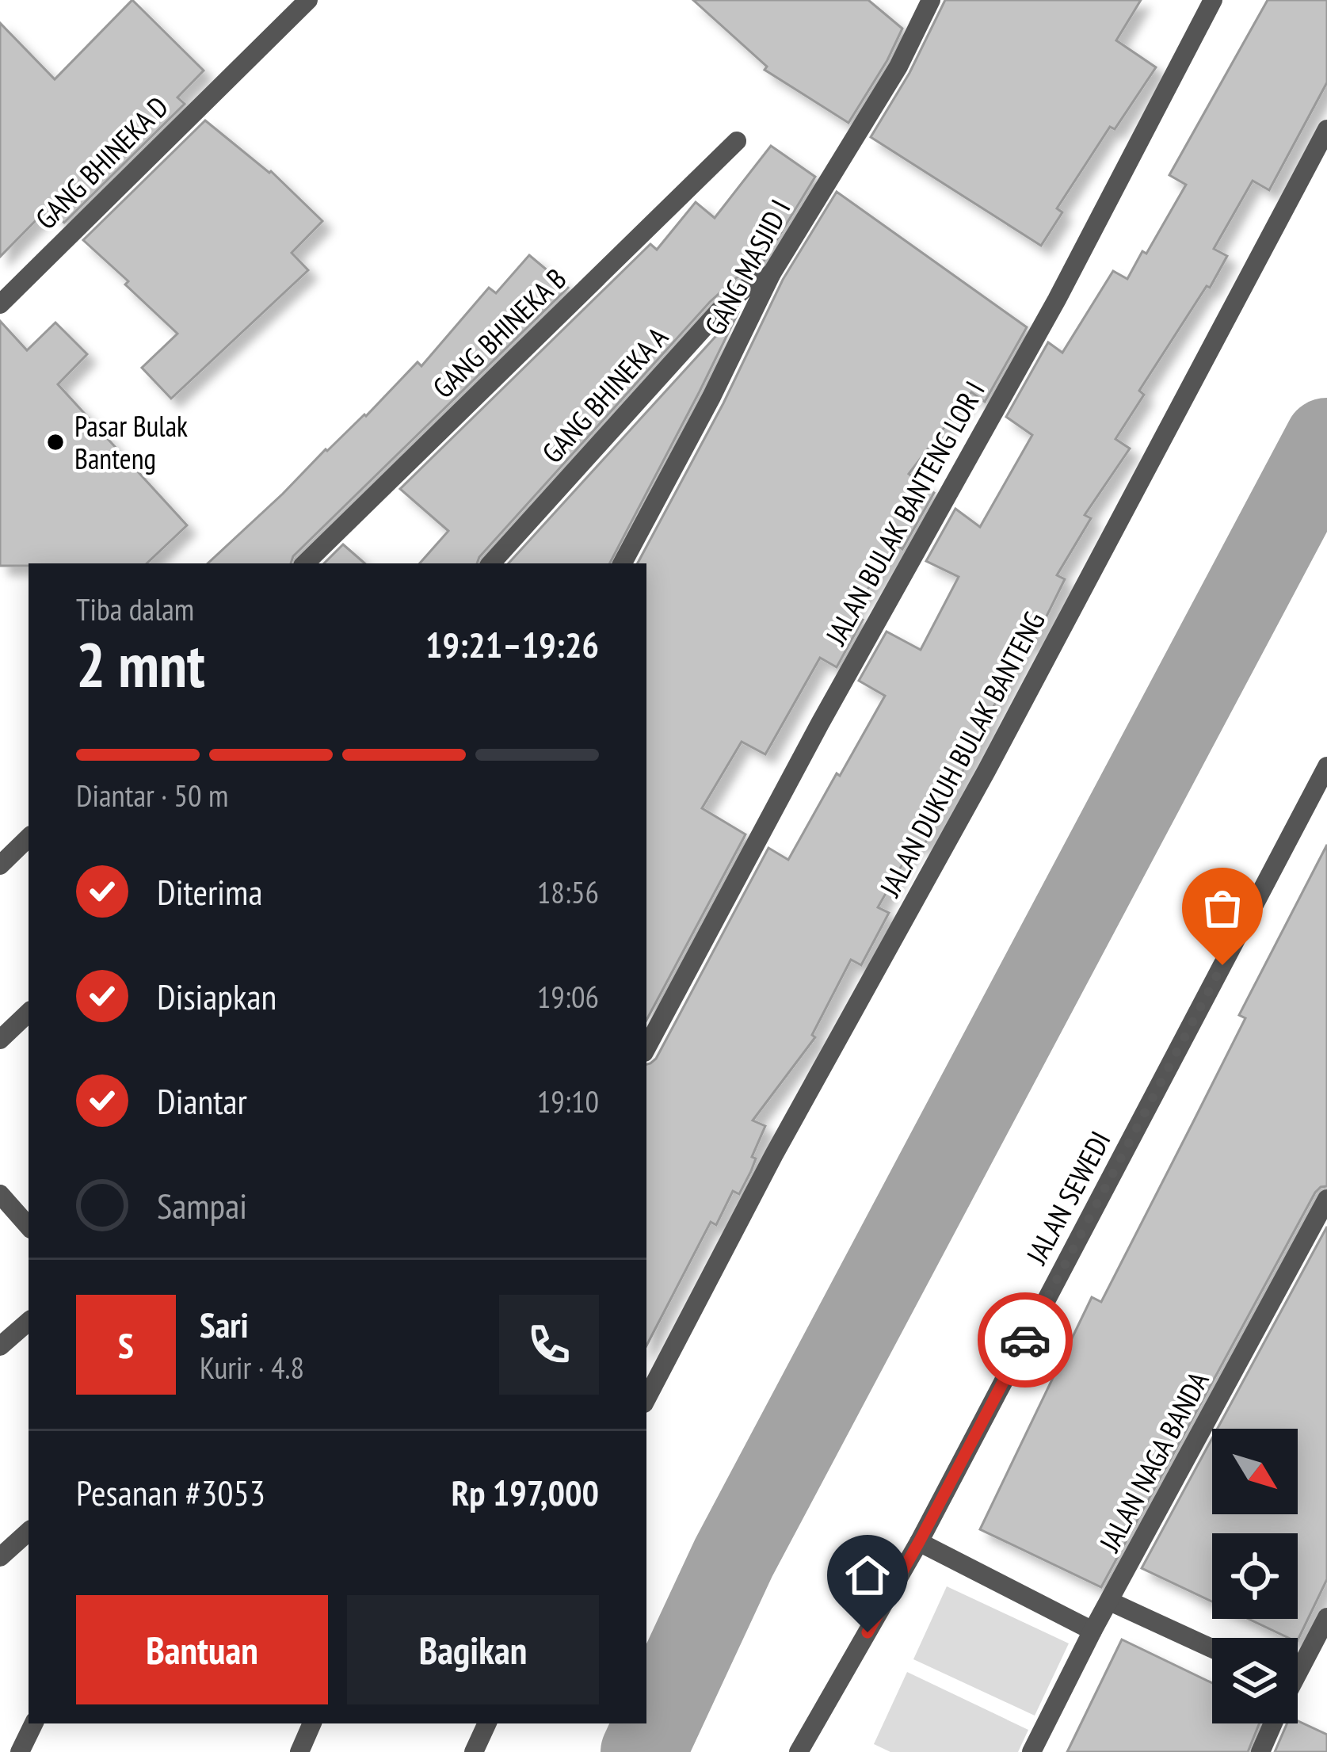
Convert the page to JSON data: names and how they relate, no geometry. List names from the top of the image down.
{
  "streets": {
    "street": [
      "GANG BHINEKA D",
      "GANG MASJID I",
      "GANG BHINEKA B",
      "GANG BHINEKA A",
      "JALAN BULAK BANTENG LOR I",
      "JALAN DUKUH BULAK BANTENG",
      "JALAN SEWEDI",
      "JALAN NAGA BANDA"
    ]
  },
  "crossings": [
    ["GANG MASJID I", "GANG BHINEKA A"]
  ],
  "places": ["Pasar Bulak Banteng"],
  "north": "bottom right",
  "page": {
    "heading": ["2 mnt", "Tiba dalam", "19:21–19:26"],
    "panel": [
      "Sari",
      "Kurir · 4.8",
      "Pesanan #3053",
      "Rp 197,000"
    ],
    "bar": "Diantar · 50 m",
    "list": [
      ["Diterima", "18:56"],
      ["Disiapkan", "19:06"],
      ["Diantar", "19:10"],
      "Sampai"
    ],
    "round": "S",
    "buttons": ["Bantuan", "Bagikan"]
  }
}
